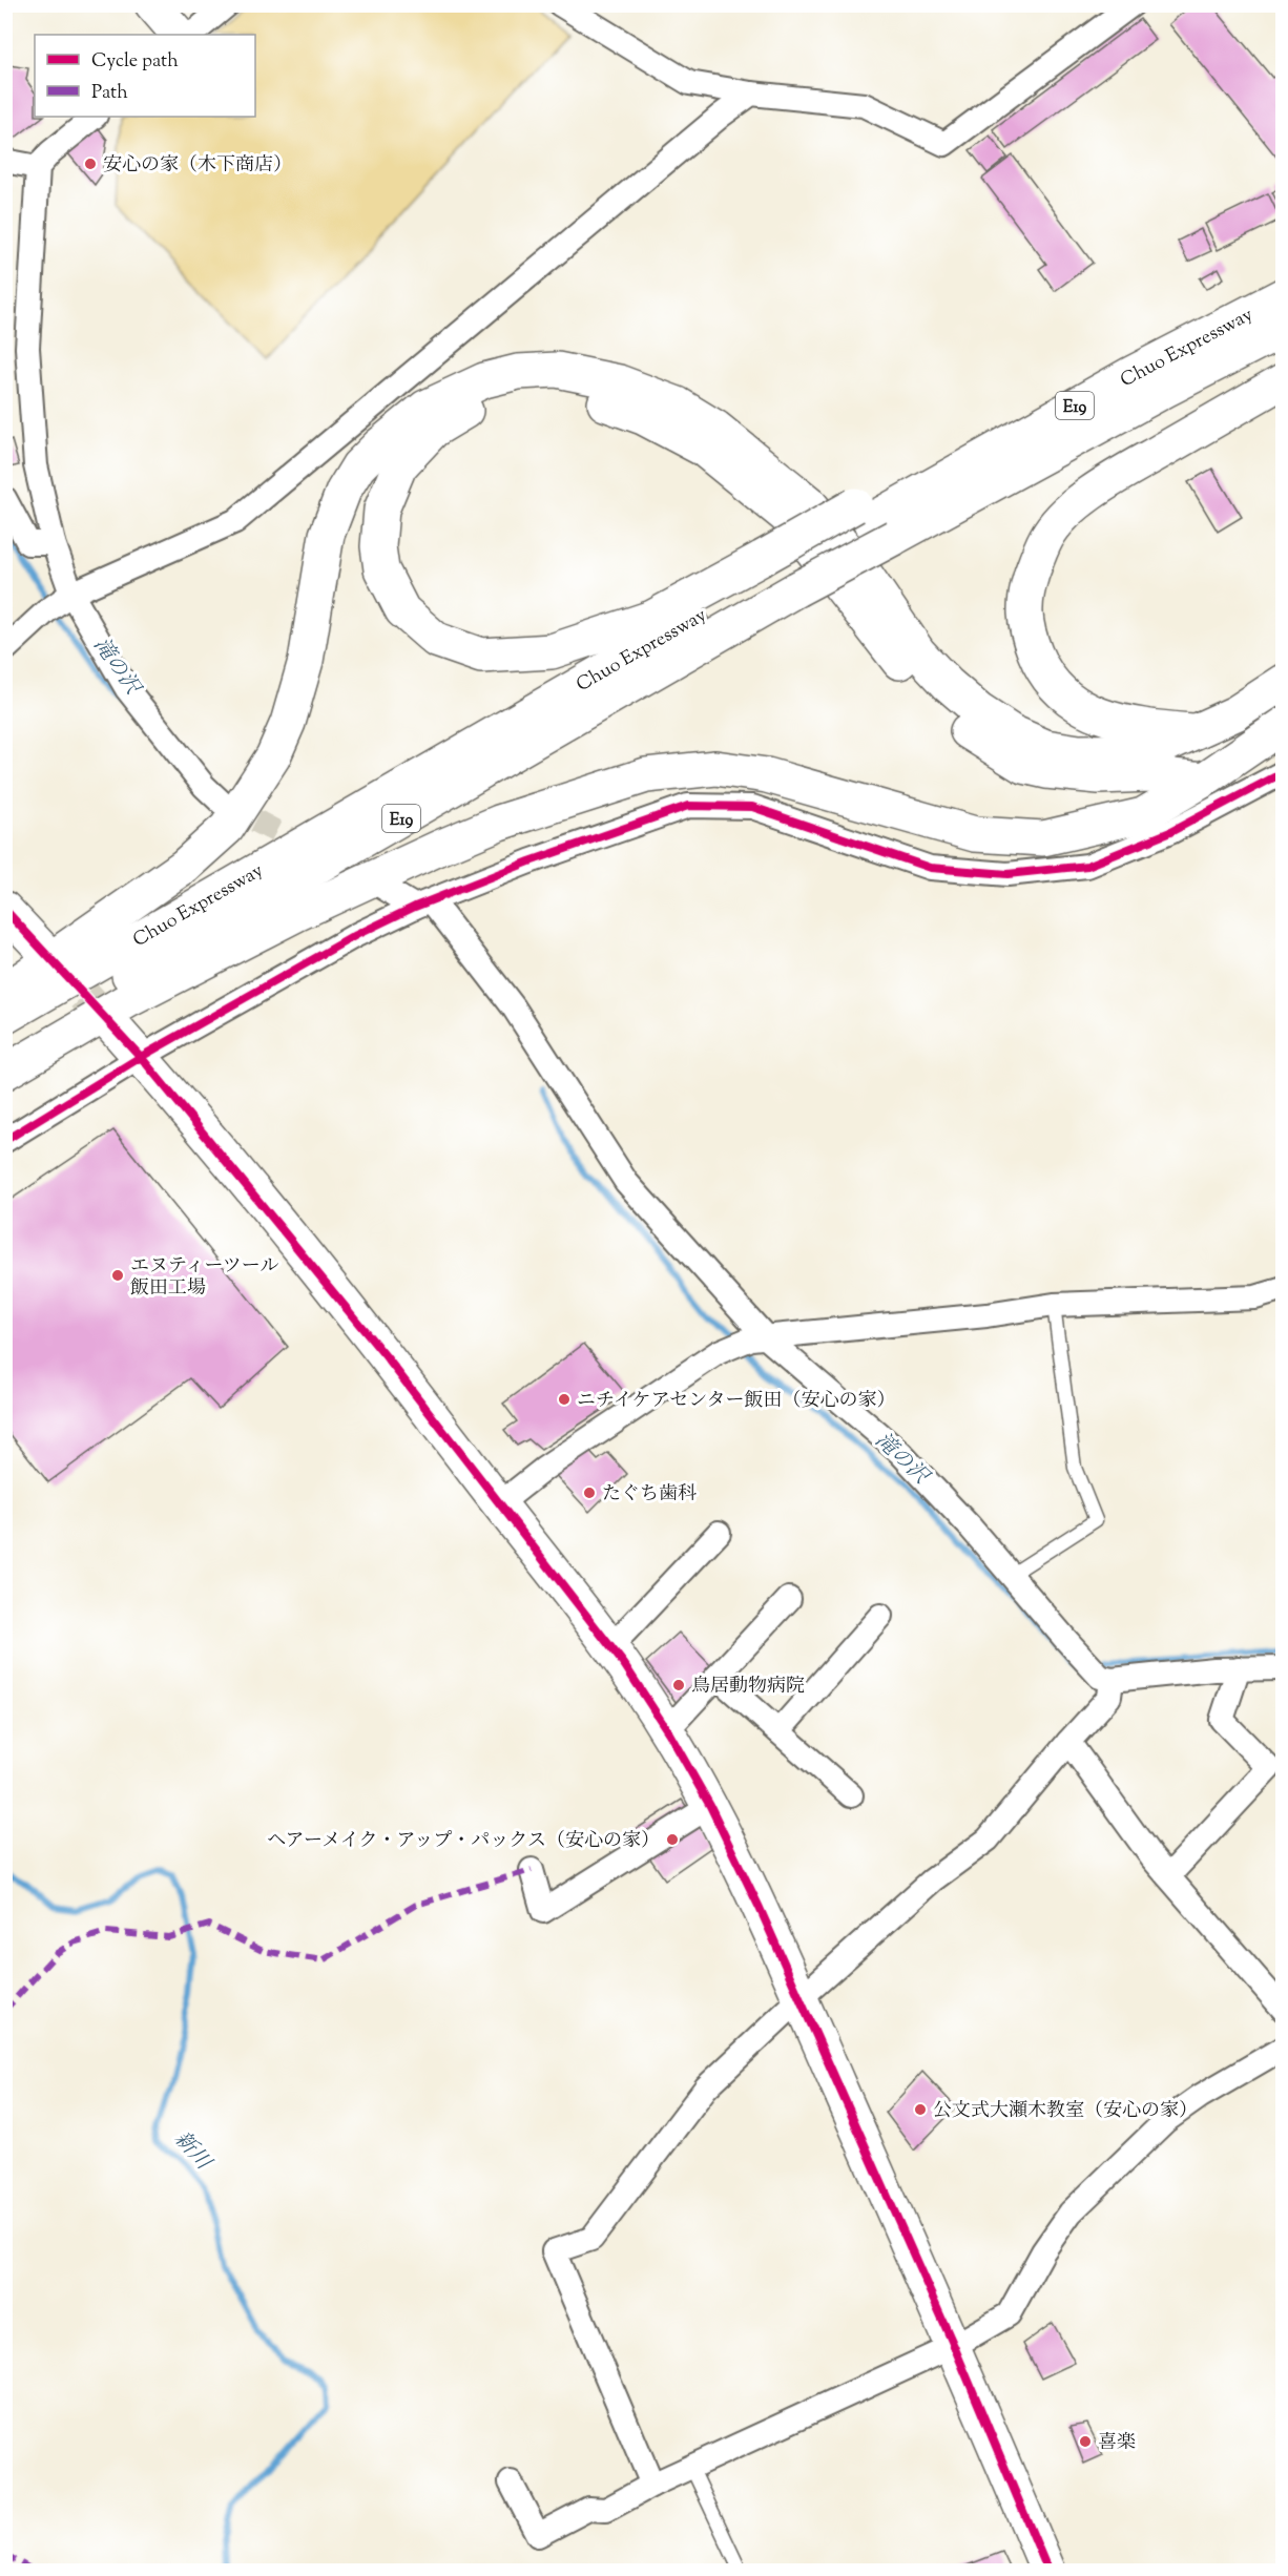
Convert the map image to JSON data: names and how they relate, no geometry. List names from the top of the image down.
{
  "streets": {
    "main road": ["Chuo Expressway", "E19"]
  },
  "water": ["滝の沢", "新川"],
  "places": [
    "安心の家（木下商店）",
    "エヌティーツール 飯田工場",
    "ニチイケアセンター飯田（安心の家）",
    "たぐち歯科",
    "鳥居動物病院",
    "ヘアーメイク・アップ・パックス（安心の家）",
    "公文式大瀬木教室（安心の家）",
    "喜楽"
  ],
  "legend": ["Cycle path", "Path"]
}
